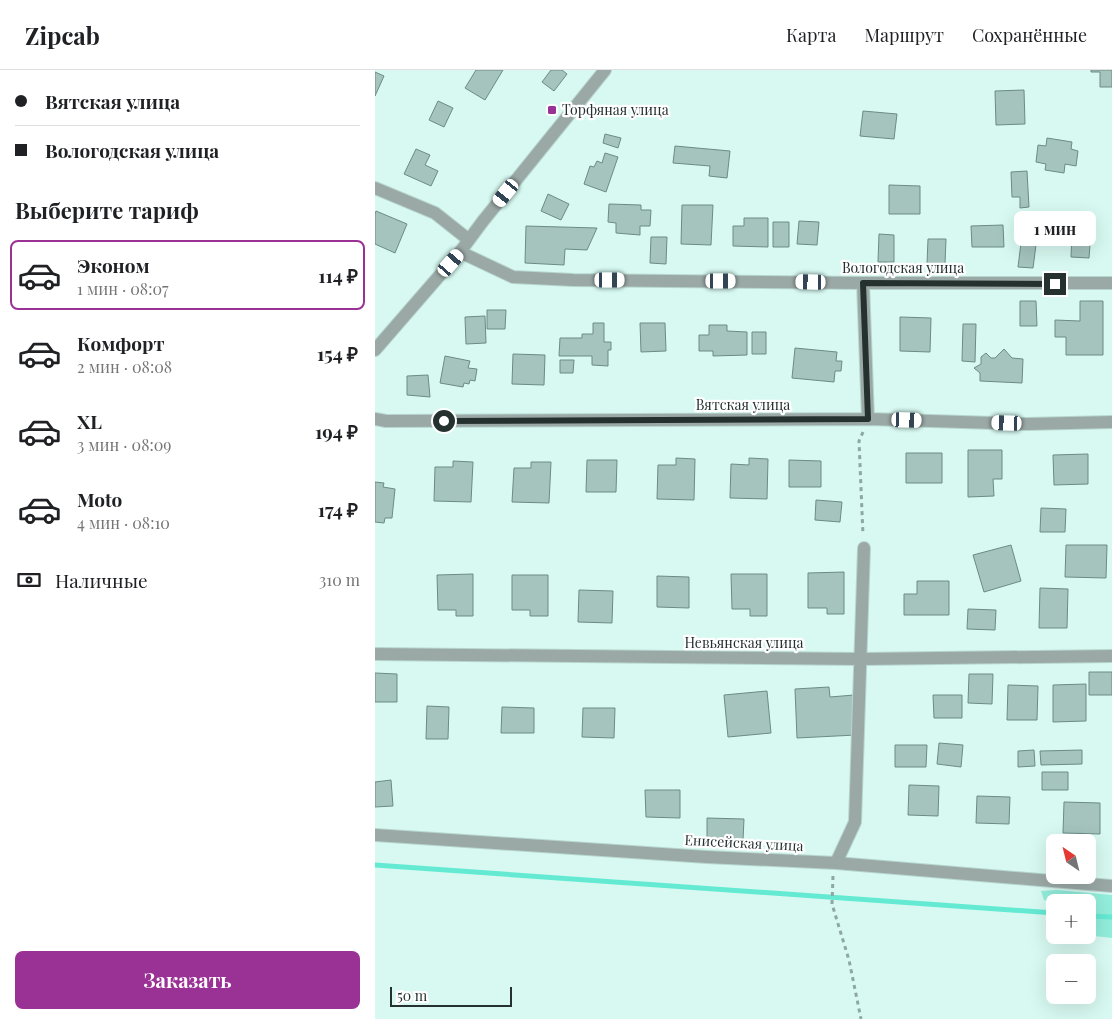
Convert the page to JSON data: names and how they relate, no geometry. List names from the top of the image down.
{
  "streets": {
    "street": [
      "Вологодская улица",
      "Вятская улица",
      "Невьянская улица",
      "Енисейская улица"
    ]
  },
  "places": {
    "transit": ["Торфяная улица"]
  },
  "scale_bar": "50 m",
  "north": "top left",
  "page": {
    "header": "Zipcab",
    "nav": ["Карта", "Маршрут", "Сохранённые"],
    "banner": ["Вятская улица", "Вологодская улица"],
    "heading": "Выберите тариф",
    "bubble": "1 мин",
    "list": [
      {
        "name": "Эконом",
        "note": "1 мин · 08:07",
        "value": "114 ₽"
      },
      {
        "name": "Комфорт",
        "note": "2 мин · 08:08",
        "value": "154 ₽"
      },
      {
        "name": "XL",
        "note": "3 мин · 08:09",
        "value": "194 ₽"
      },
      {
        "name": "Moto",
        "note": "4 мин · 08:10",
        "value": "174 ₽"
      }
    ],
    "pay": ["Наличные", "310 m"],
    "map_buttons": ["+", "−"],
    "buttons": "Заказать",
    "scale": "50 m"
  }
}
